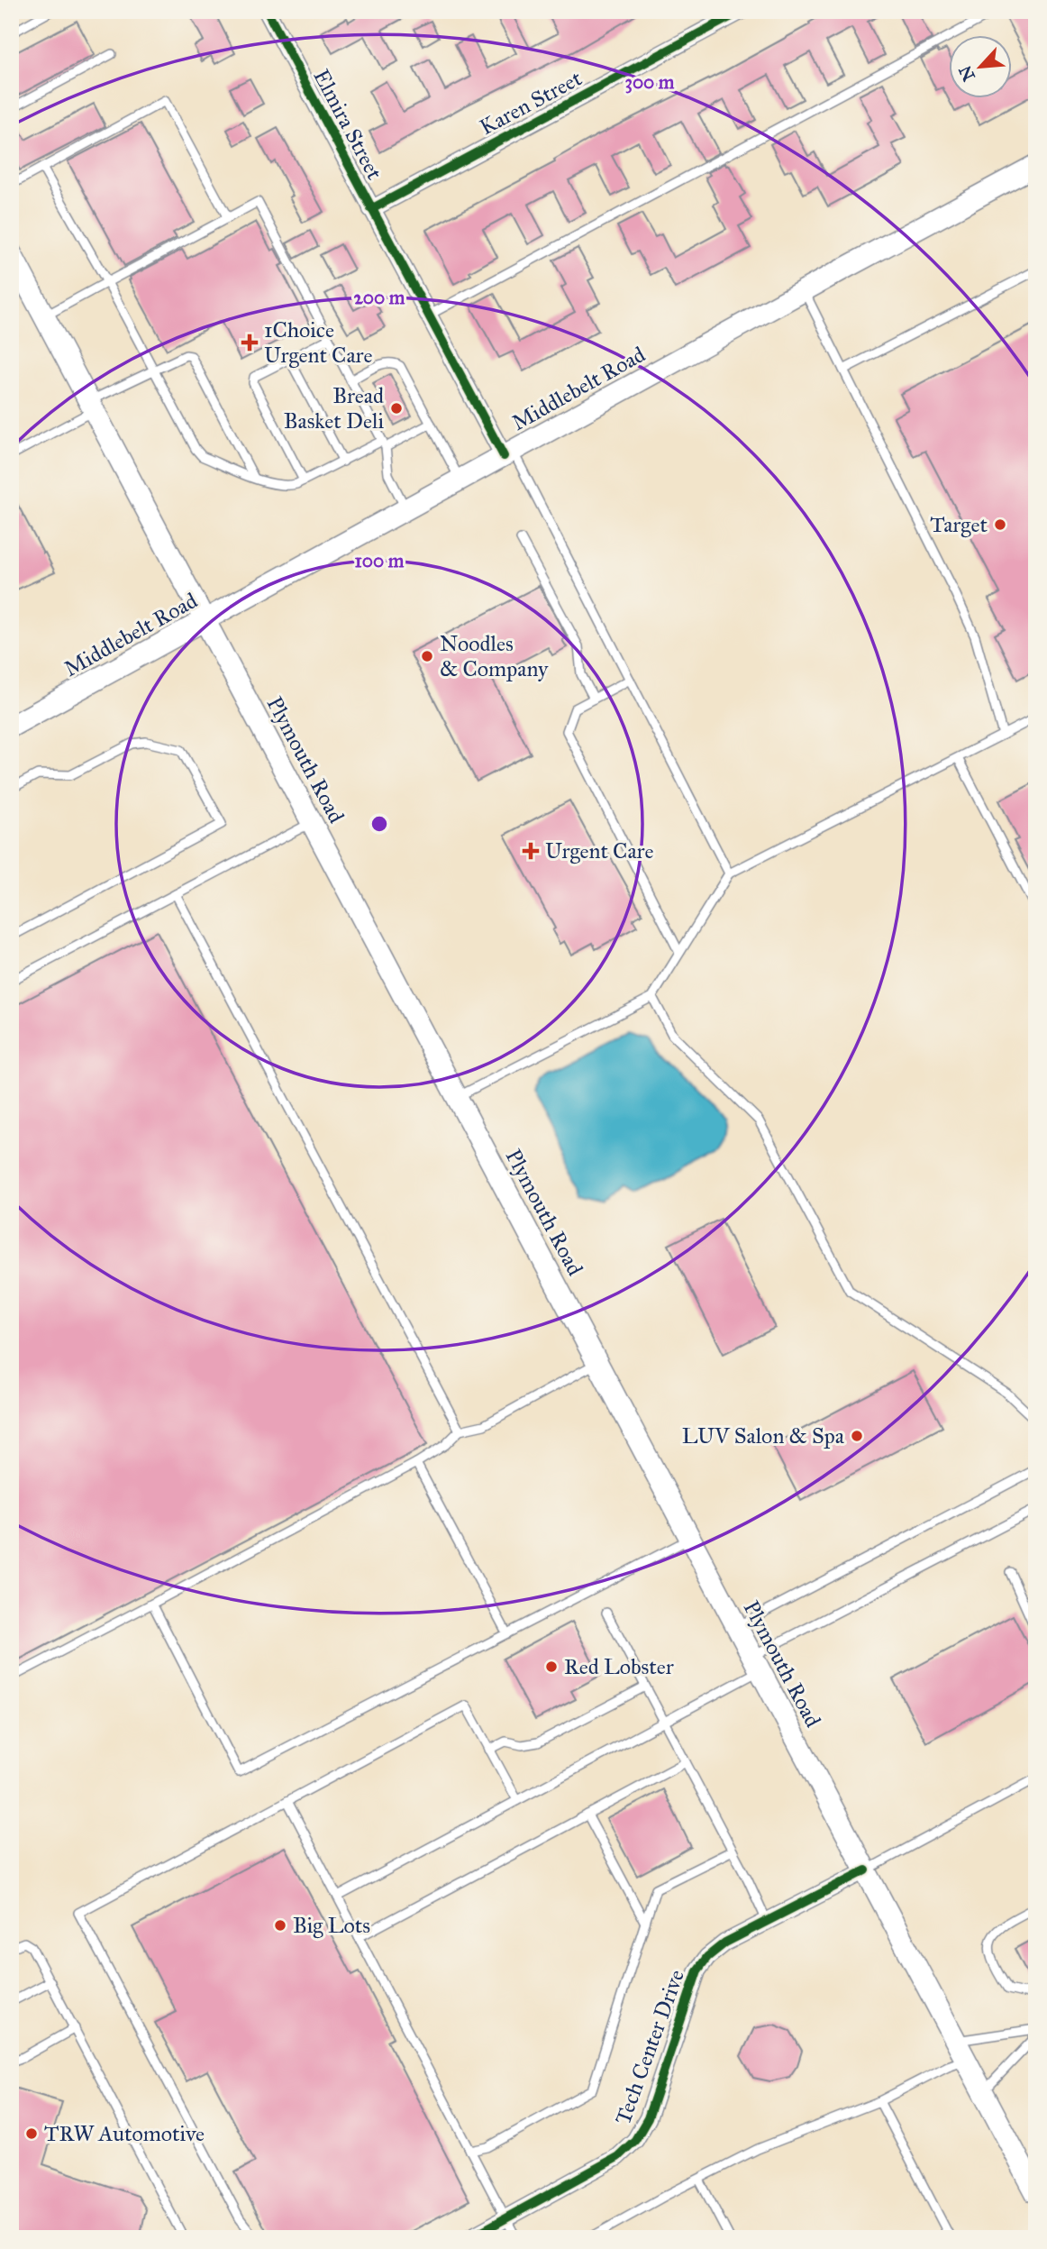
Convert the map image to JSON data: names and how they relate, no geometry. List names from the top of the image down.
{
  "streets": {
    "main road": ["Middlebelt Road", "Plymouth Road"],
    "street": ["Karen Street", "Elmira Street", "Tech Center Drive"]
  },
  "crossings": [
    ["Karen Street", "Elmira Street"],
    ["Elmira Street", "Middlebelt Road"],
    ["Middlebelt Road", "Plymouth Road"],
    ["Plymouth Road", "Tech Center Drive"]
  ],
  "places": {
    "health": ["1Choice Urgent Care", "Urgent Care"],
    "other": [
      "Bread Basket Deli",
      "Target",
      "Noodles & Company",
      "LUV Salon & Spa",
      "Red Lobster",
      "Big Lots",
      "TRW Automotive"
    ]
  },
  "north": "bottom left",
  "rings": ["300 m", "200 m", "100 m"]
}
